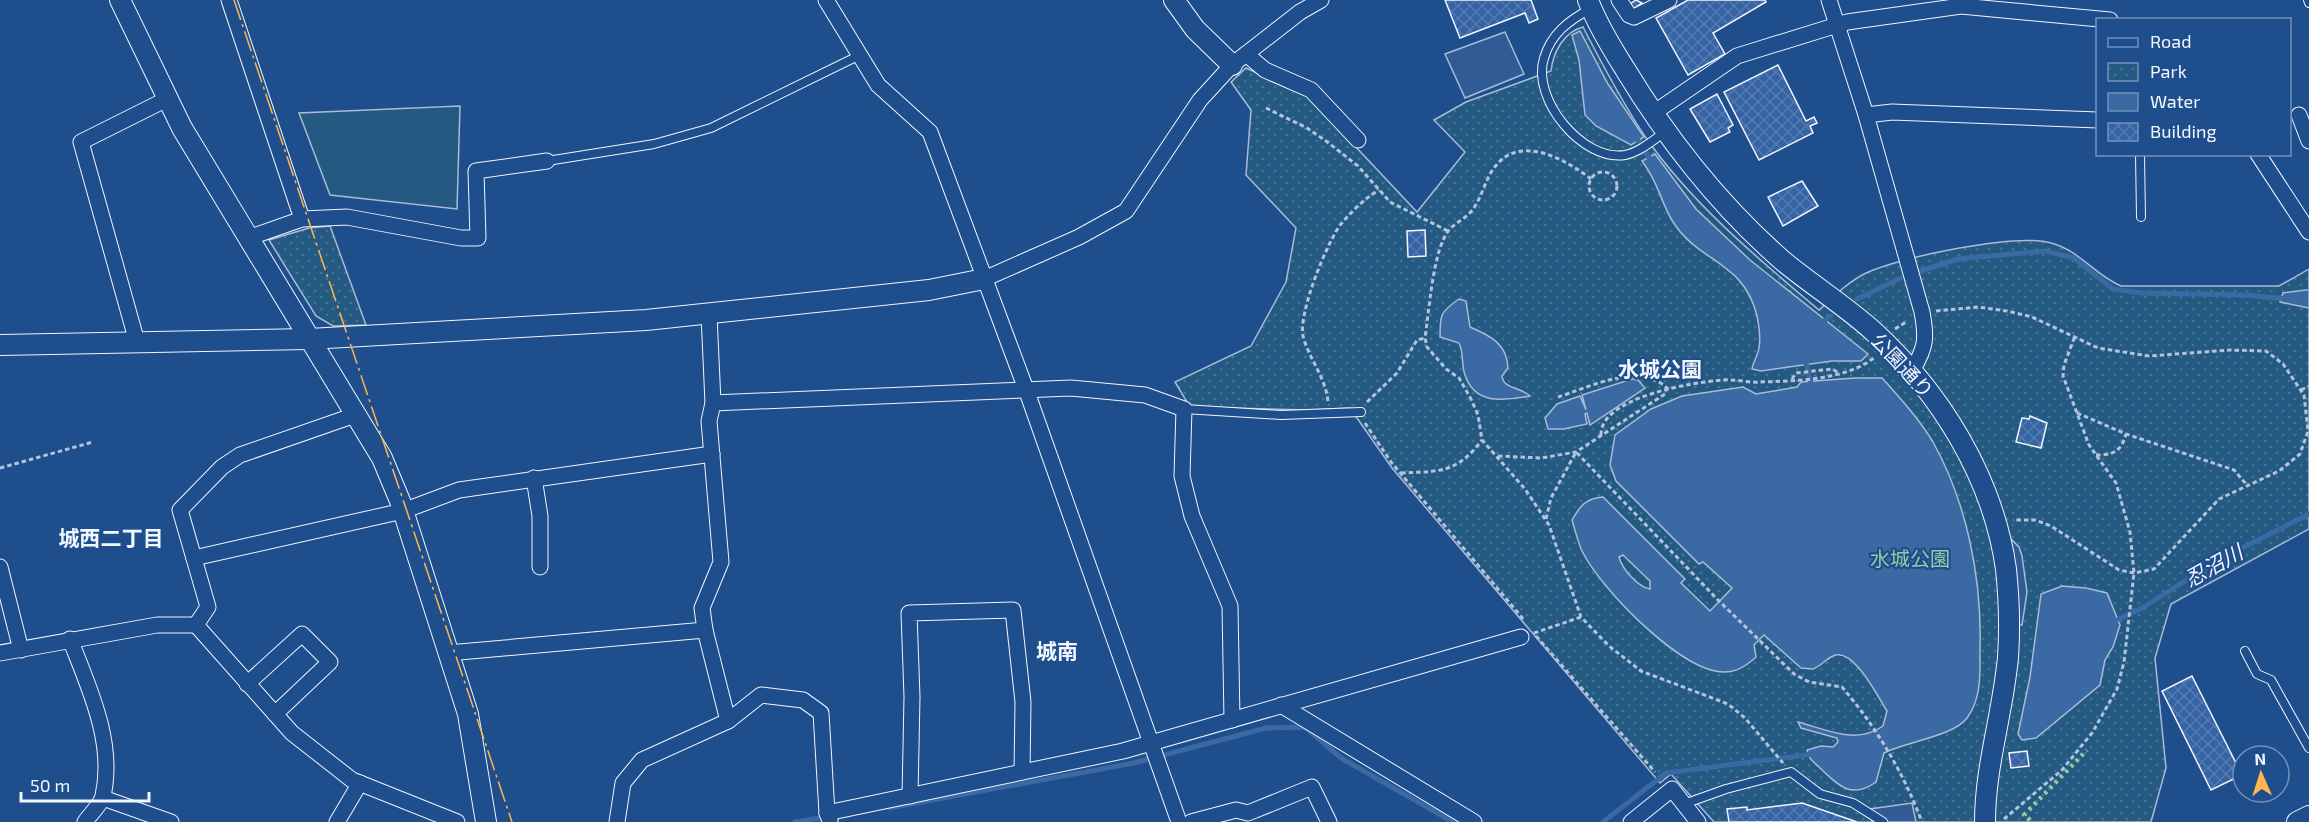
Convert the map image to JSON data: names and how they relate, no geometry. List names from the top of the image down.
{
  "streets": {
    "street": ["公園通り"]
  },
  "districts": ["水城公園", "城西二丁目", "城南"],
  "water": ["忍沼川"],
  "parks": ["水城公園"],
  "legend": [
    "Road",
    "Park",
    "Water",
    "Building"
  ],
  "scale_bar": "50 m",
  "north": "top"
}
